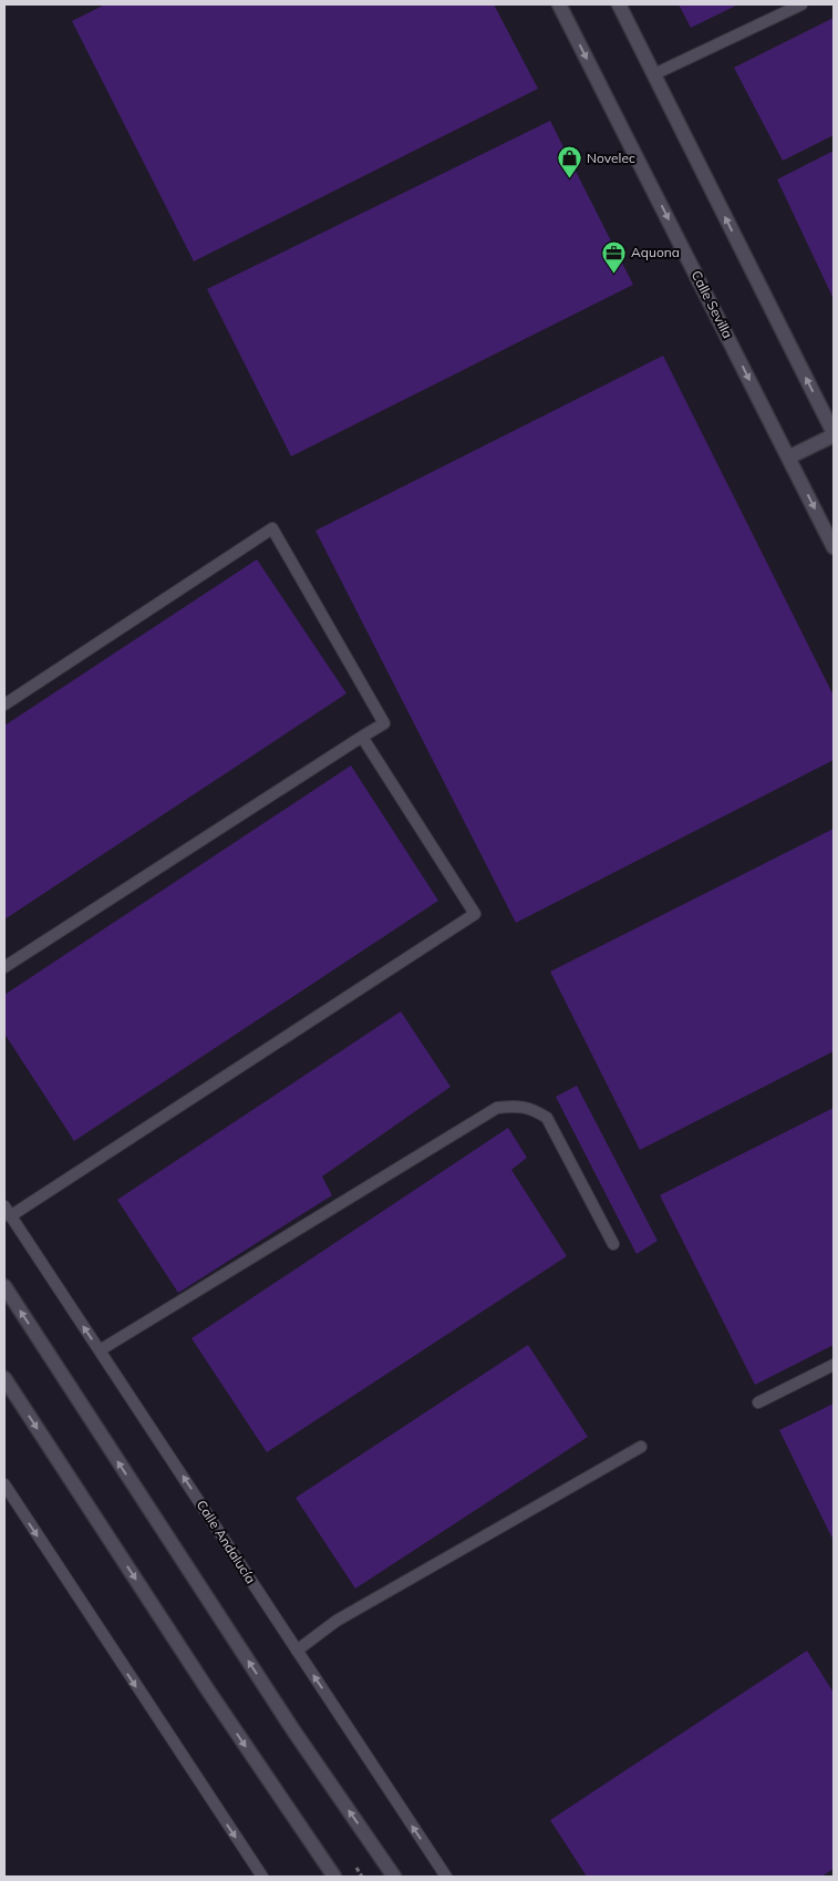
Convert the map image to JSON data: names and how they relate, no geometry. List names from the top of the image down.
{
  "streets": {
    "main road": ["Calle Sevilla"],
    "lane": ["Calle Andalucía"]
  },
  "one_way": ["Calle Andalucía"],
  "places": {
    "shop": ["Novelec"],
    "office": ["Aquona"]
  }
}
